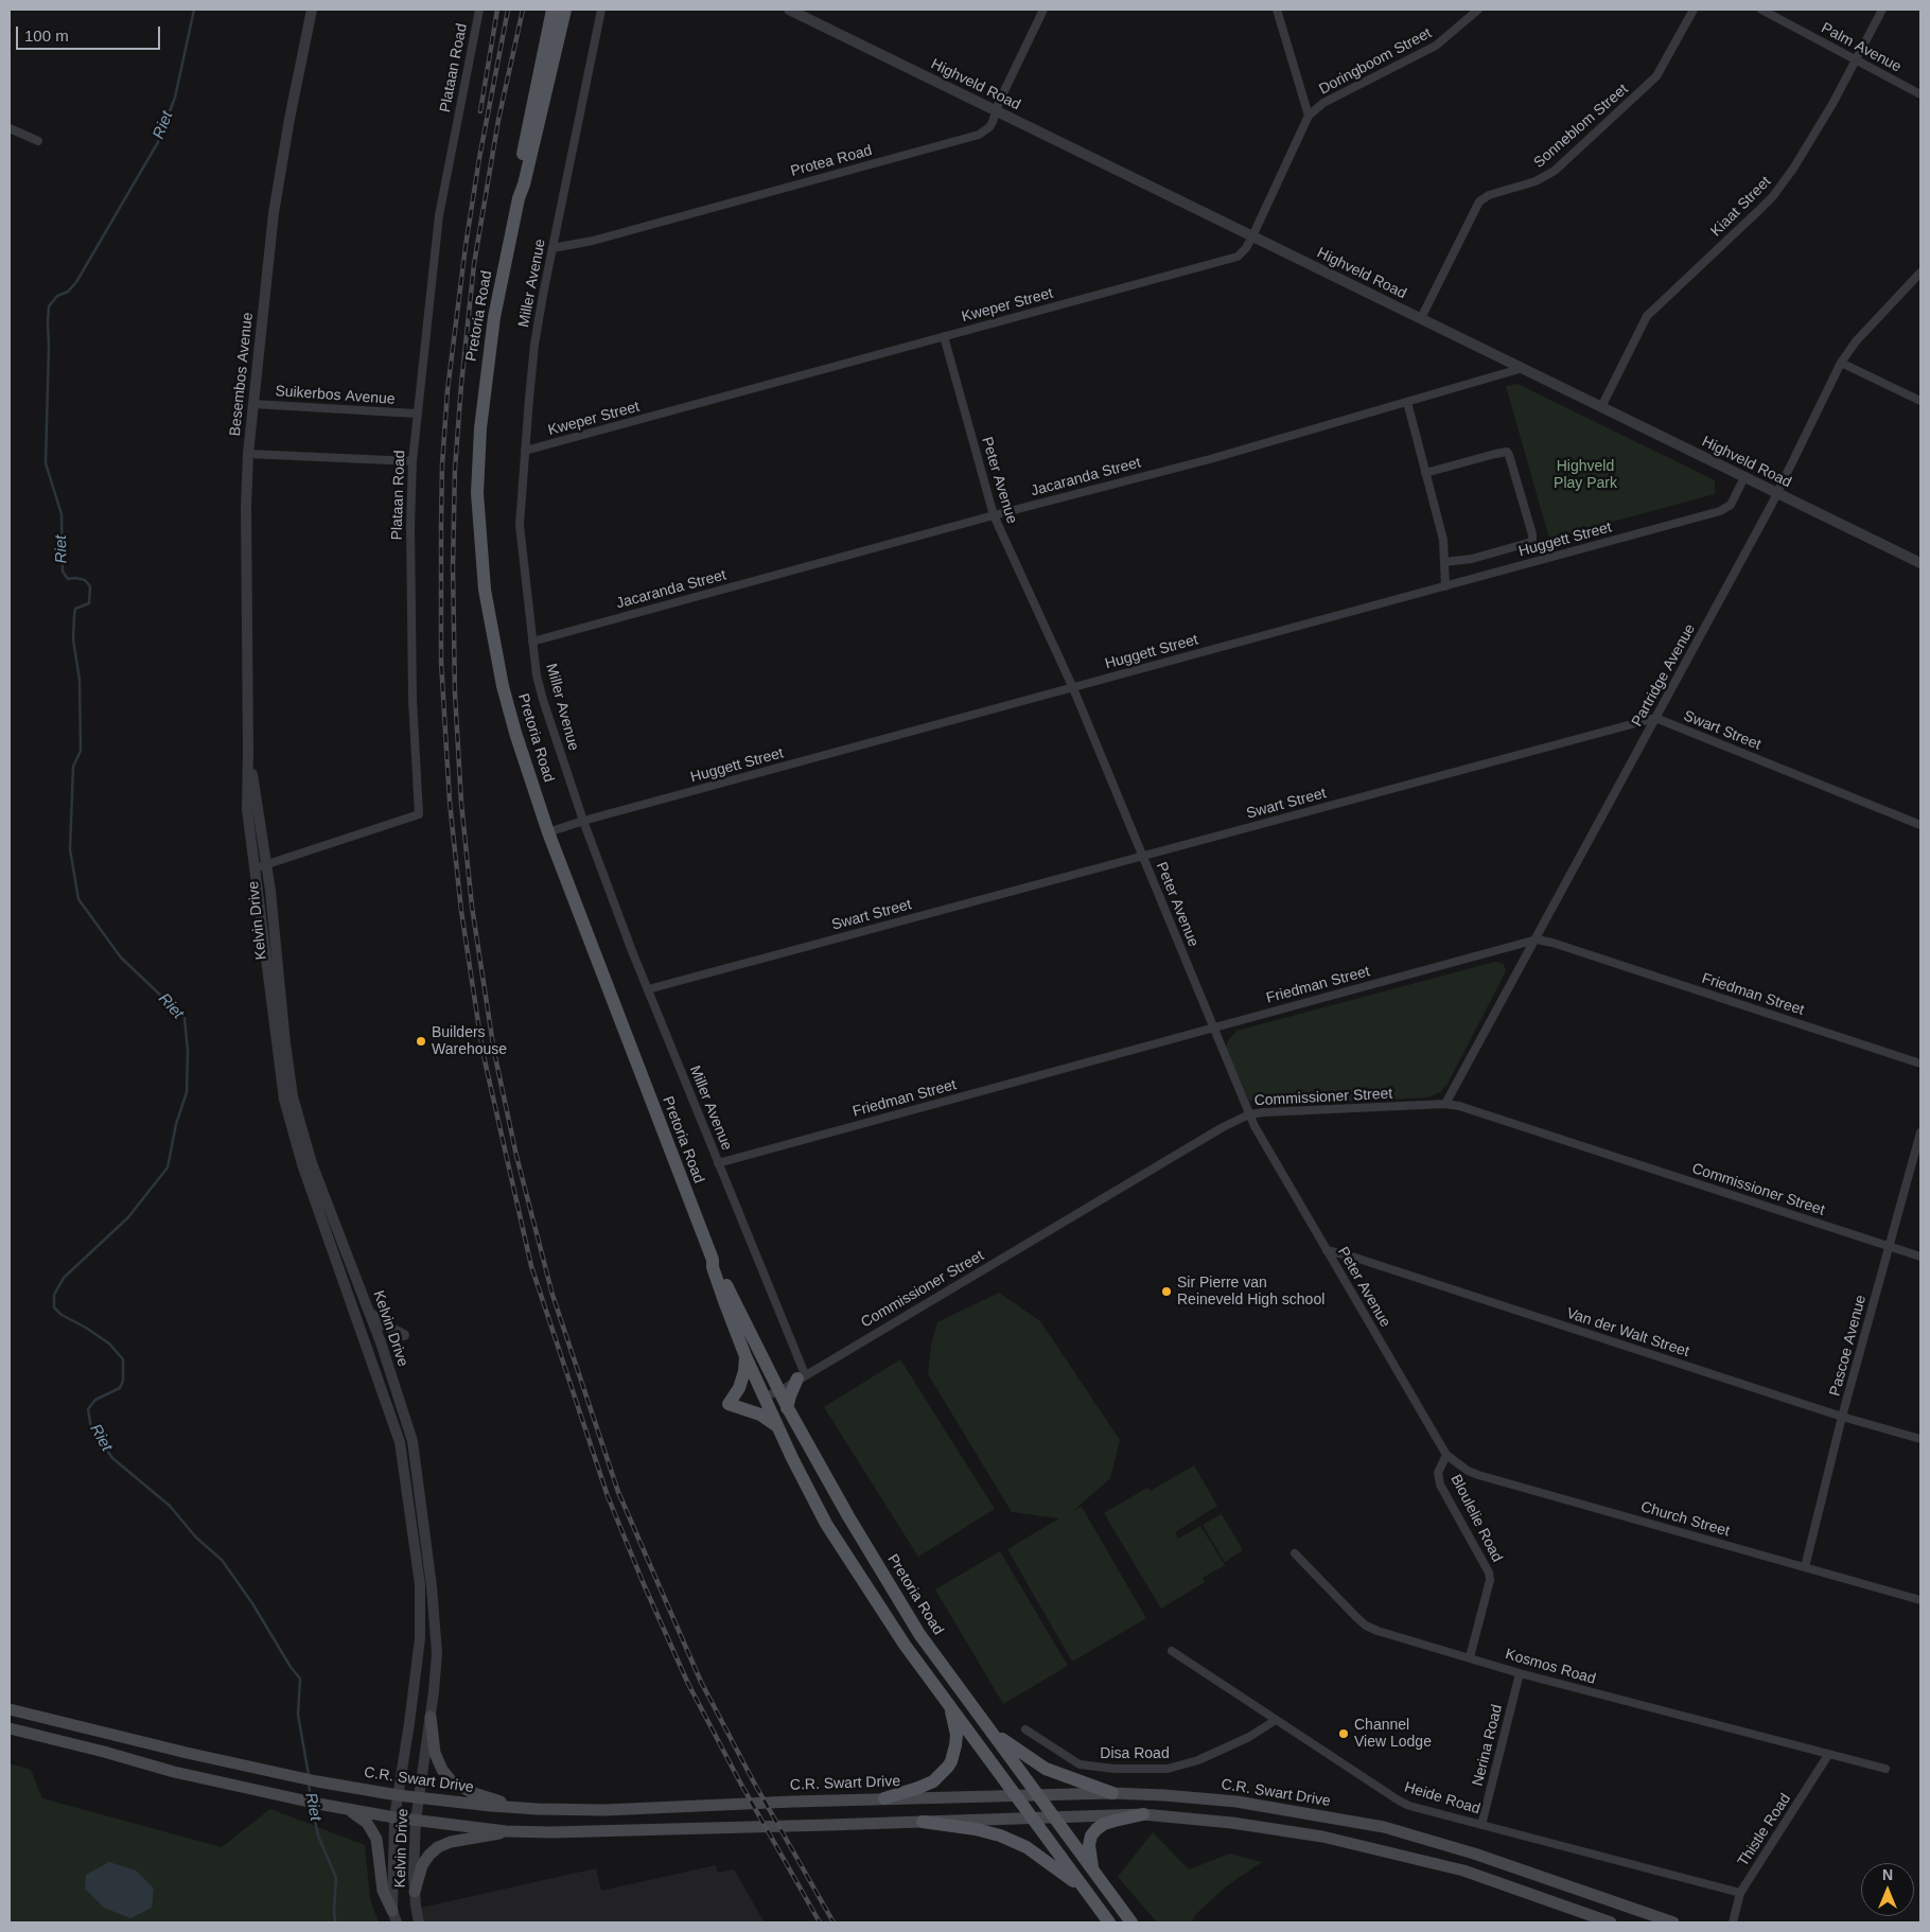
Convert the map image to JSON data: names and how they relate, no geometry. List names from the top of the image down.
{
  "streets": {
    "main road": ["Pretoria Road", "C.R. Swart Drive"],
    "street": [
      "Palm Avenue",
      "Doringboom Street",
      "Plataan Road",
      "Highveld Road",
      "Sonneblom Street",
      "Protea Road",
      "Kiaat Street",
      "Miller Avenue",
      "Kweper Street",
      "Besembos Avenue",
      "Suikerbos Avenue",
      "Jacaranda Street",
      "Peter Avenue",
      "Huggett Street",
      "Partridge Avenue",
      "Swart Street",
      "Kelvin Drive",
      "Friedman Street",
      "Commissioner Street",
      "Van der Walt Street",
      "Pascoe Avenue",
      "Bloulelie Road",
      "Church Street",
      "Kosmos Road",
      "Nerina Road",
      "Disa Road",
      "Heide Road",
      "Thistle Road"
    ]
  },
  "crossings": [
    ["Palm Avenue", "Kiaat Street"],
    ["Doringboom Street", "Kweper Street"],
    ["Plataan Road", "Suikerbos Avenue"],
    ["Plataan Road", "Kelvin Drive"],
    ["Highveld Road", "Sonneblom Street"],
    ["Highveld Road", "Protea Road"],
    ["Highveld Road", "Kiaat Street"],
    ["Highveld Road", "Kweper Street"],
    ["Highveld Road", "Jacaranda Street"],
    ["Highveld Road", "Huggett Street"],
    ["Highveld Road", "Partridge Avenue"],
    ["Protea Road", "Miller Avenue"],
    ["Miller Avenue", "Kweper Street"],
    ["Miller Avenue", "Jacaranda Street"],
    ["Miller Avenue", "Huggett Street"],
    ["Miller Avenue", "Swart Street"],
    ["Miller Avenue", "Friedman Street"],
    ["Miller Avenue", "Commissioner Street"],
    ["Kweper Street", "Peter Avenue"],
    ["Pretoria Road", "Huggett Street"],
    ["Pretoria Road", "Commissioner Street"],
    ["Pretoria Road", "C.R. Swart Drive"],
    ["Besembos Avenue", "Suikerbos Avenue"],
    ["Besembos Avenue", "Kelvin Drive"],
    ["Jacaranda Street", "Peter Avenue"],
    ["Peter Avenue", "Huggett Street"],
    ["Peter Avenue", "Swart Street"],
    ["Peter Avenue", "Friedman Street"],
    ["Peter Avenue", "Commissioner Street"],
    ["Peter Avenue", "Van der Walt Street"],
    ["Peter Avenue", "Bloulelie Road"],
    ["Peter Avenue", "Church Street"],
    ["Partridge Avenue", "Swart Street"],
    ["Partridge Avenue", "Friedman Street"],
    ["Partridge Avenue", "Commissioner Street"],
    ["Kelvin Drive", "C.R. Swart Drive"],
    ["Commissioner Street", "Pascoe Avenue"],
    ["Van der Walt Street", "Pascoe Avenue"],
    ["Pascoe Avenue", "Church Street"],
    ["Bloulelie Road", "Church Street"],
    ["Bloulelie Road", "Kosmos Road"],
    ["Kosmos Road", "Nerina Road"],
    ["Kosmos Road", "Thistle Road"],
    ["Nerina Road", "Heide Road"],
    ["Disa Road", "Heide Road"],
    ["Heide Road", "Thistle Road"]
  ],
  "water": ["Riet"],
  "parks": ["Highveld Play Park"],
  "places": ["Builders Warehouse", "Sir Pierre van Reineveld High school", "Channel View Lodge"],
  "scale_bar": "100 m",
  "north": "top"
}
